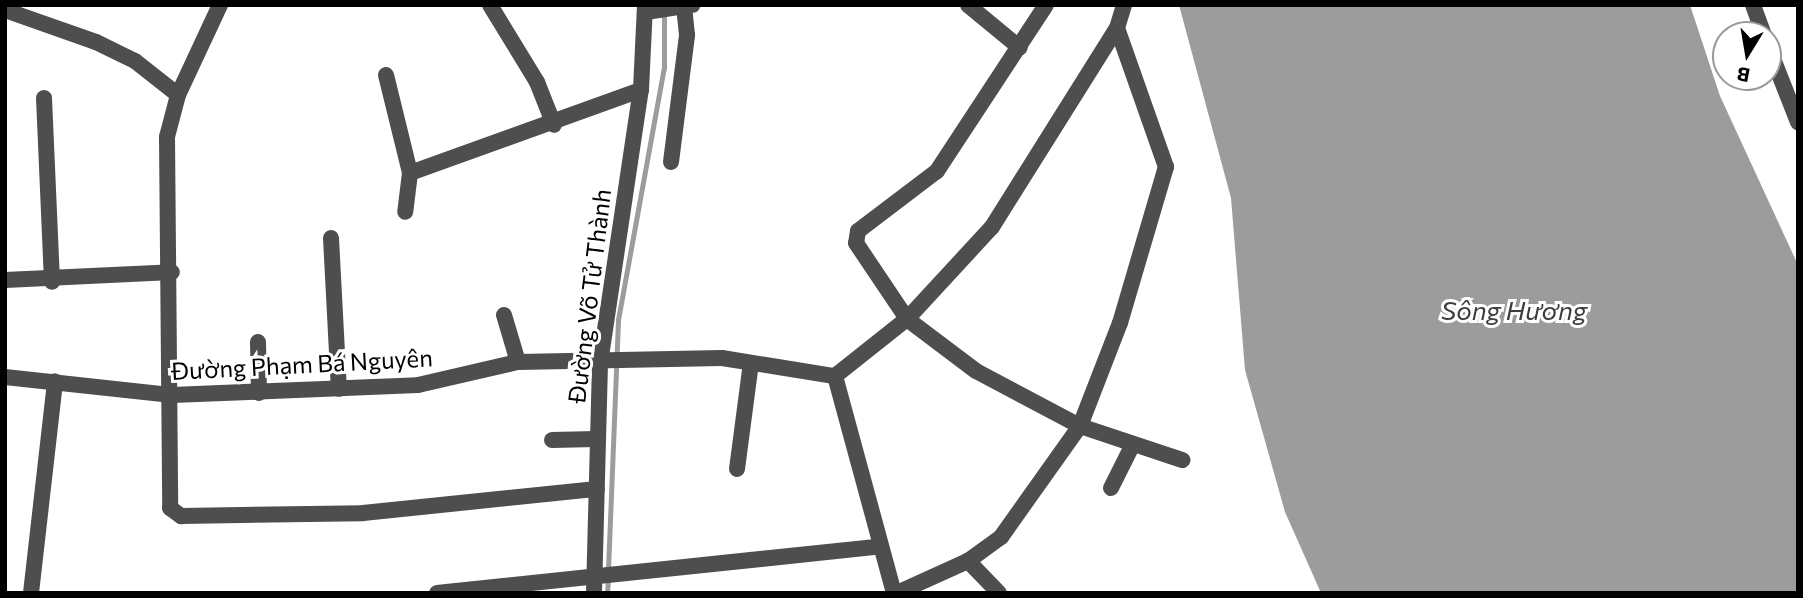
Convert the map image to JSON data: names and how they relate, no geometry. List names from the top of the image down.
{
  "streets": {
    "street": ["Đường Võ Tử Thành", "Đường Phạm Bá Nguyên"]
  },
  "crossings": [
    ["Đường Võ Tử Thành", "Đường Phạm Bá Nguyên"]
  ],
  "water": ["Sông Hương"],
  "north": "bottom"
}
